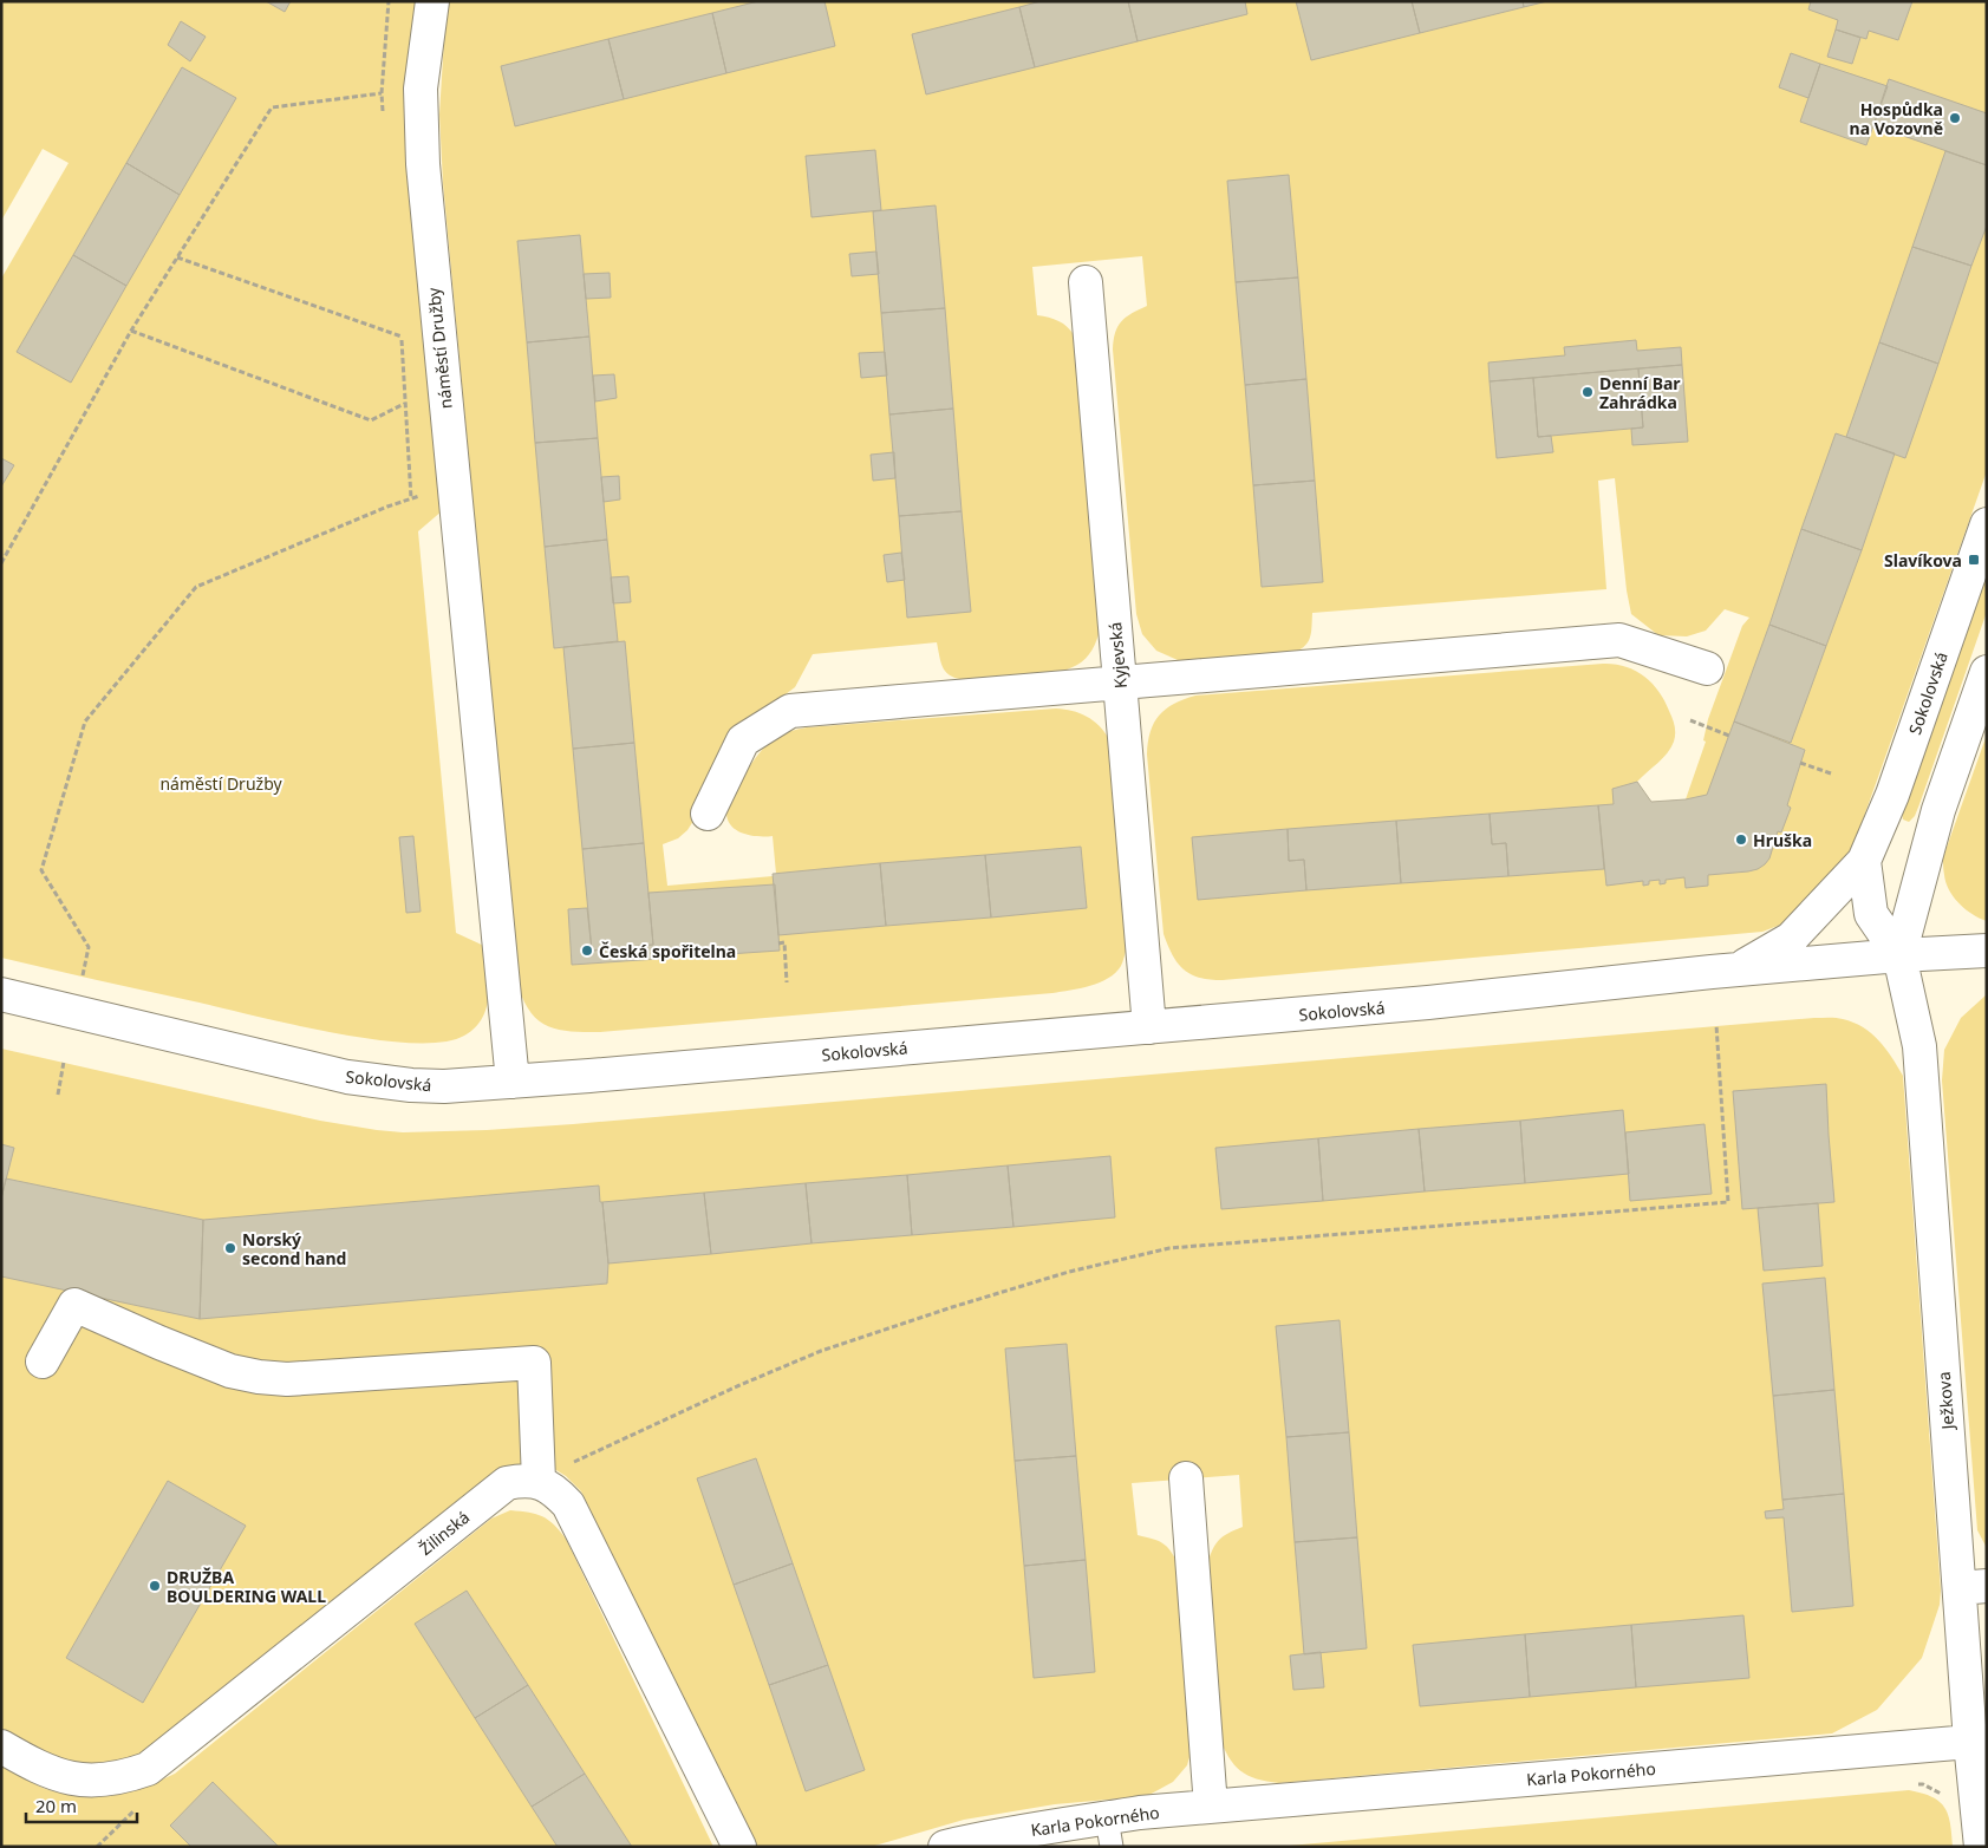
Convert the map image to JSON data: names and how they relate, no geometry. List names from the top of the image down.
{
  "streets": {
    "street": [
      "náměstí Družby",
      "Kyjevská",
      "Sokolovská",
      "Ježkova",
      "Žilinská",
      "Karla Pokorného"
    ]
  },
  "crossings": [
    ["náměstí Družby", "Sokolovská"],
    ["Kyjevská", "Sokolovská"],
    ["Sokolovská", "Ježkova"],
    ["Ježkova", "Karla Pokorného"]
  ],
  "parks": ["náměstí Družby"],
  "places": {
    "other": [
      "Hospůdka na Vozovně",
      "Denní Bar Zahrádka",
      "Hruška",
      "Česká spořitelna",
      "Norský second hand",
      "DRUŽBA BOULDERING WALL"
    ],
    "transit": ["Slavíkova"]
  },
  "scale_bar": "20 m"
}
